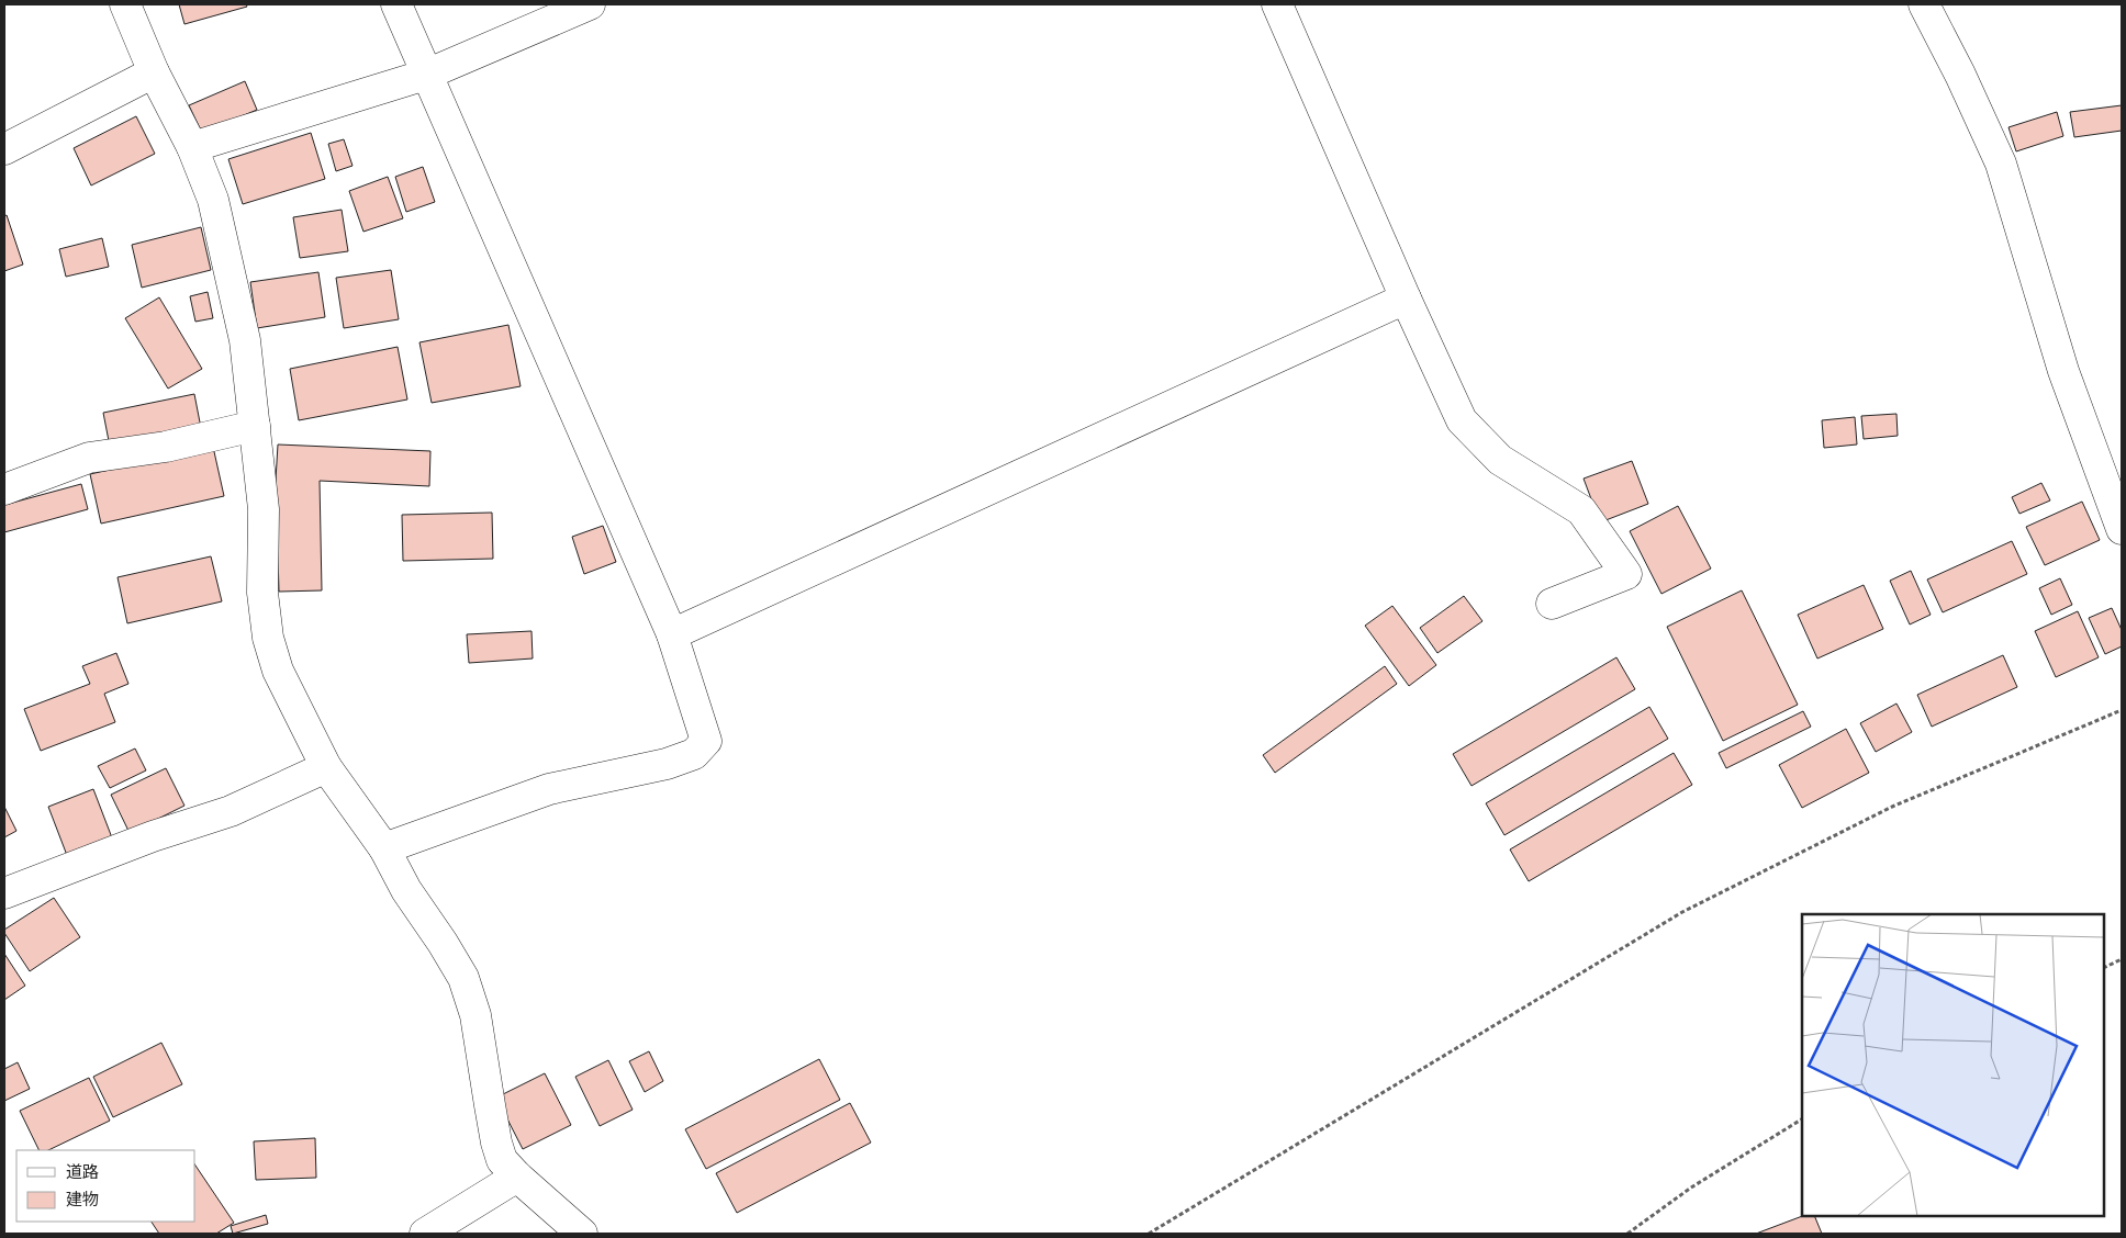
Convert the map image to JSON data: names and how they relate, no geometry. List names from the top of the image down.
{
  "legend": ["道路", "建物"]
}
